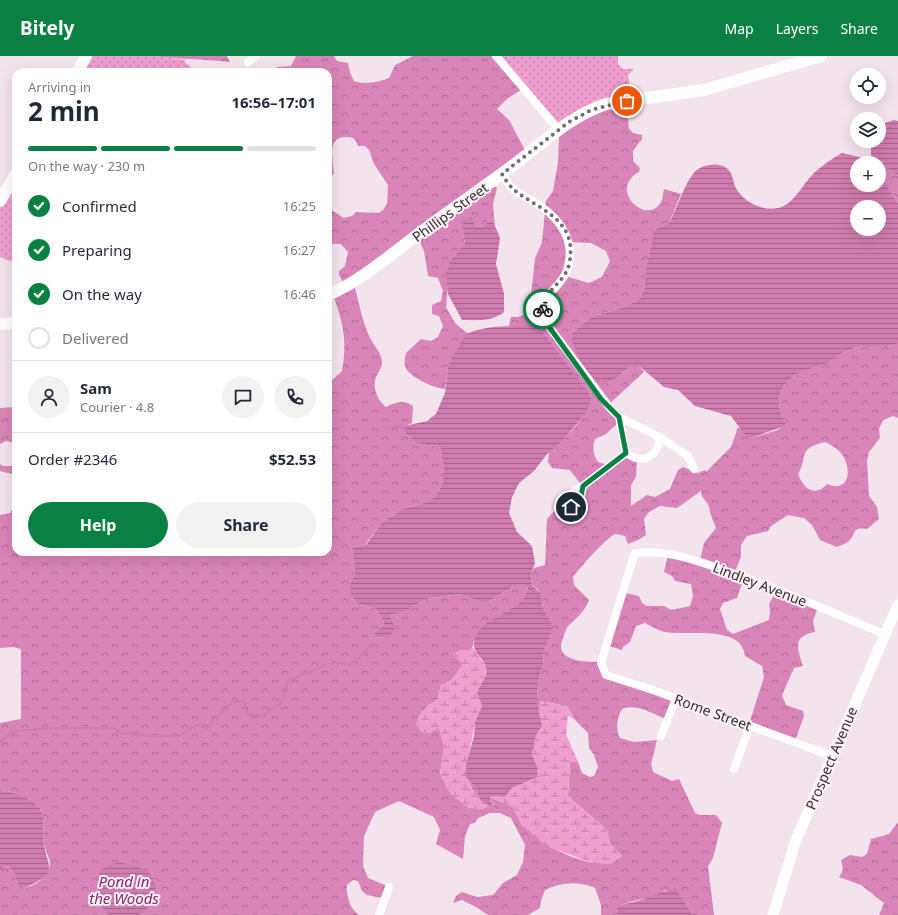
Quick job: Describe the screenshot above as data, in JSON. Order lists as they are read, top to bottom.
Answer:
{
  "streets": {
    "main road": ["Phillips Street"],
    "street": ["Lindley Avenue", "Rome Street", "Prospect Avenue"]
  },
  "crossings": [
    ["Lindley Avenue", "Rome Street"],
    ["Lindley Avenue", "Prospect Avenue"],
    ["Rome Street", "Prospect Avenue"]
  ],
  "water": ["Pond in the Woods"],
  "page": {
    "header": "Bitely",
    "nav": ["Map", "Layers", "Share"],
    "map_buttons": ["+", "−"],
    "heading": ["2 min", "Arriving in", "16:56–17:01"],
    "panel": [
      "Sam",
      "Courier · 4.8",
      "Order #2346",
      "$52.53"
    ],
    "bar": "On the way · 230 m",
    "list": [
      ["Confirmed", "16:25"],
      ["Preparing", "16:27"],
      ["On the way", "16:46"],
      "Delivered"
    ],
    "buttons": ["Help", "Share"]
  }
}
